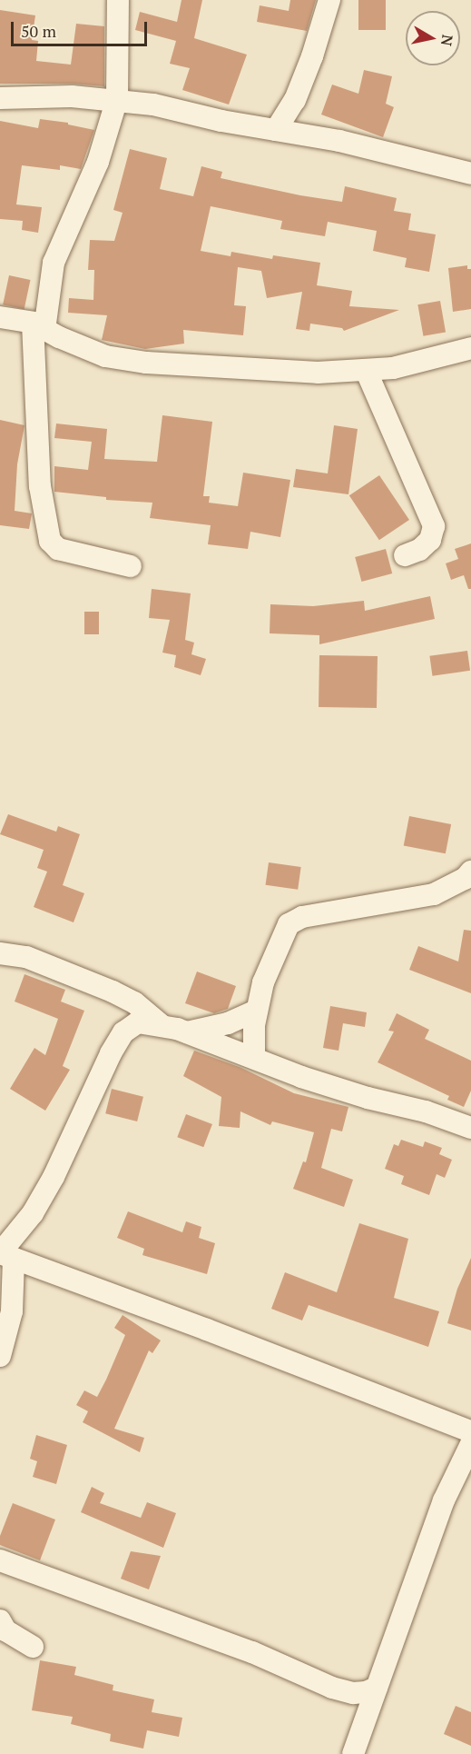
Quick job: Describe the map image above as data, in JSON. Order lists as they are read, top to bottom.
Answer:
{
  "scale_bar": "50 m",
  "north": "right"
}
